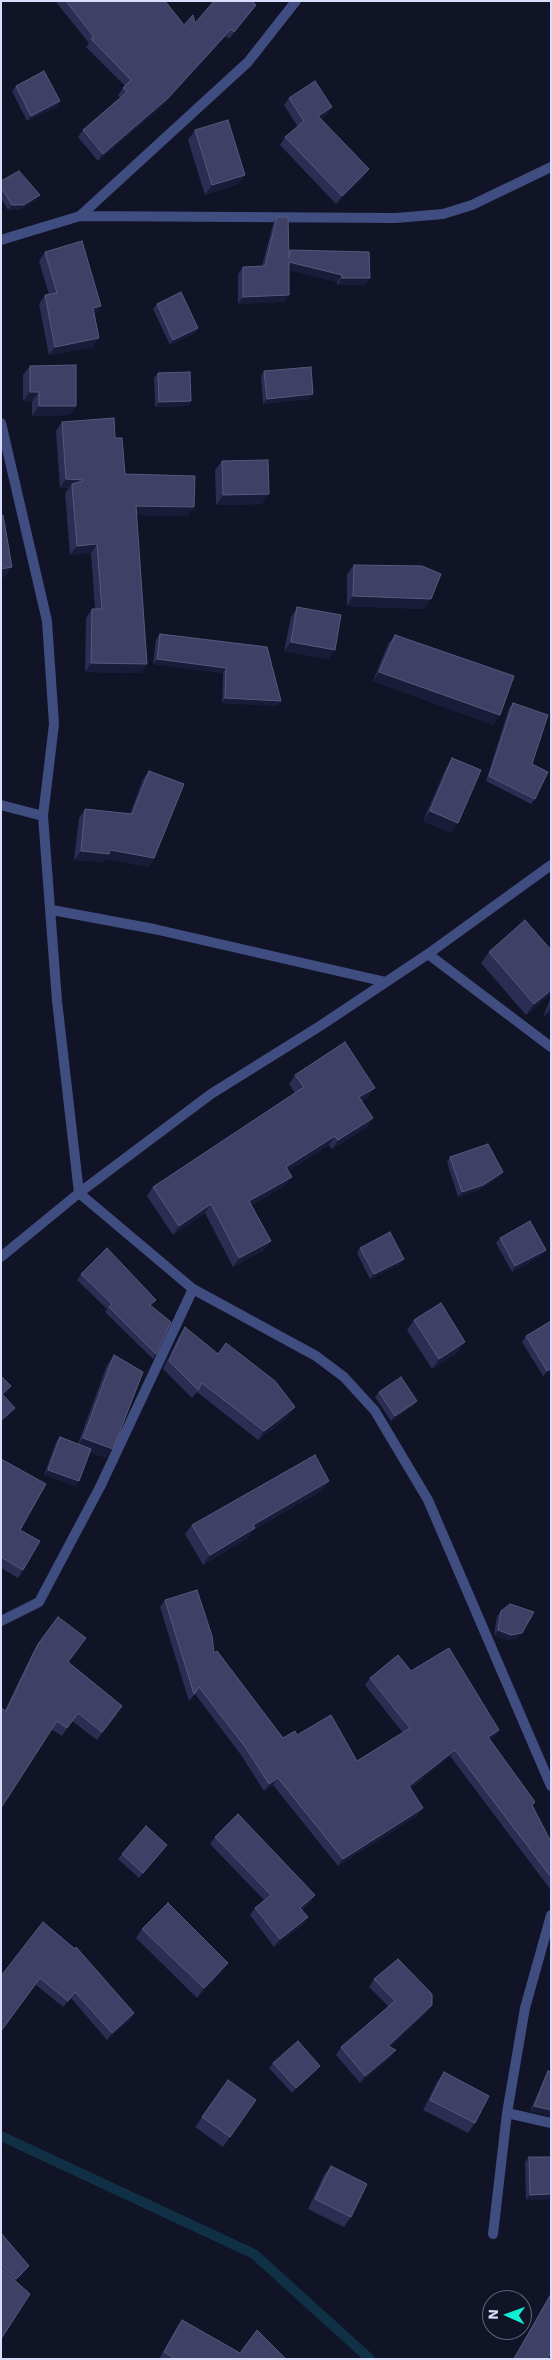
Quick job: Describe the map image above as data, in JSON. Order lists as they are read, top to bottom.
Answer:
{
  "north": "left"
}
